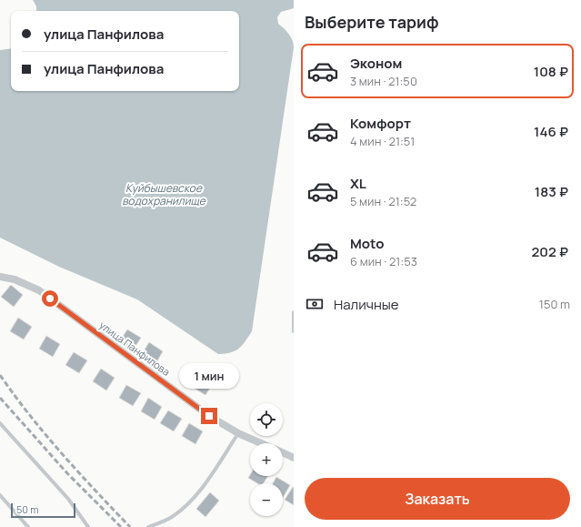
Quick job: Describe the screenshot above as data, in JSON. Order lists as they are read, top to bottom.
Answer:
{
  "streets": {
    "street": ["улица Панфилова"]
  },
  "water": ["Куйбышевское водохранилище"],
  "scale_bar": "50 m",
  "page": {
    "heading": "Выберите тариф",
    "banner": ["улица Панфилова", "улица Панфилова"],
    "list": [
      {
        "name": "Эконом",
        "note": "3 мин · 21:50",
        "value": "108 ₽"
      },
      {
        "name": "Комфорт",
        "note": "4 мин · 21:51",
        "value": "146 ₽"
      },
      {
        "name": "XL",
        "note": "5 мин · 21:52",
        "value": "183 ₽"
      },
      {
        "name": "Moto",
        "note": "6 мин · 21:53",
        "value": "202 ₽"
      }
    ],
    "pay": ["Наличные", "150 m"],
    "bubble": "1 мин",
    "map_buttons": ["+", "−"],
    "buttons": "Заказать",
    "scale": "50 m"
  }
}
